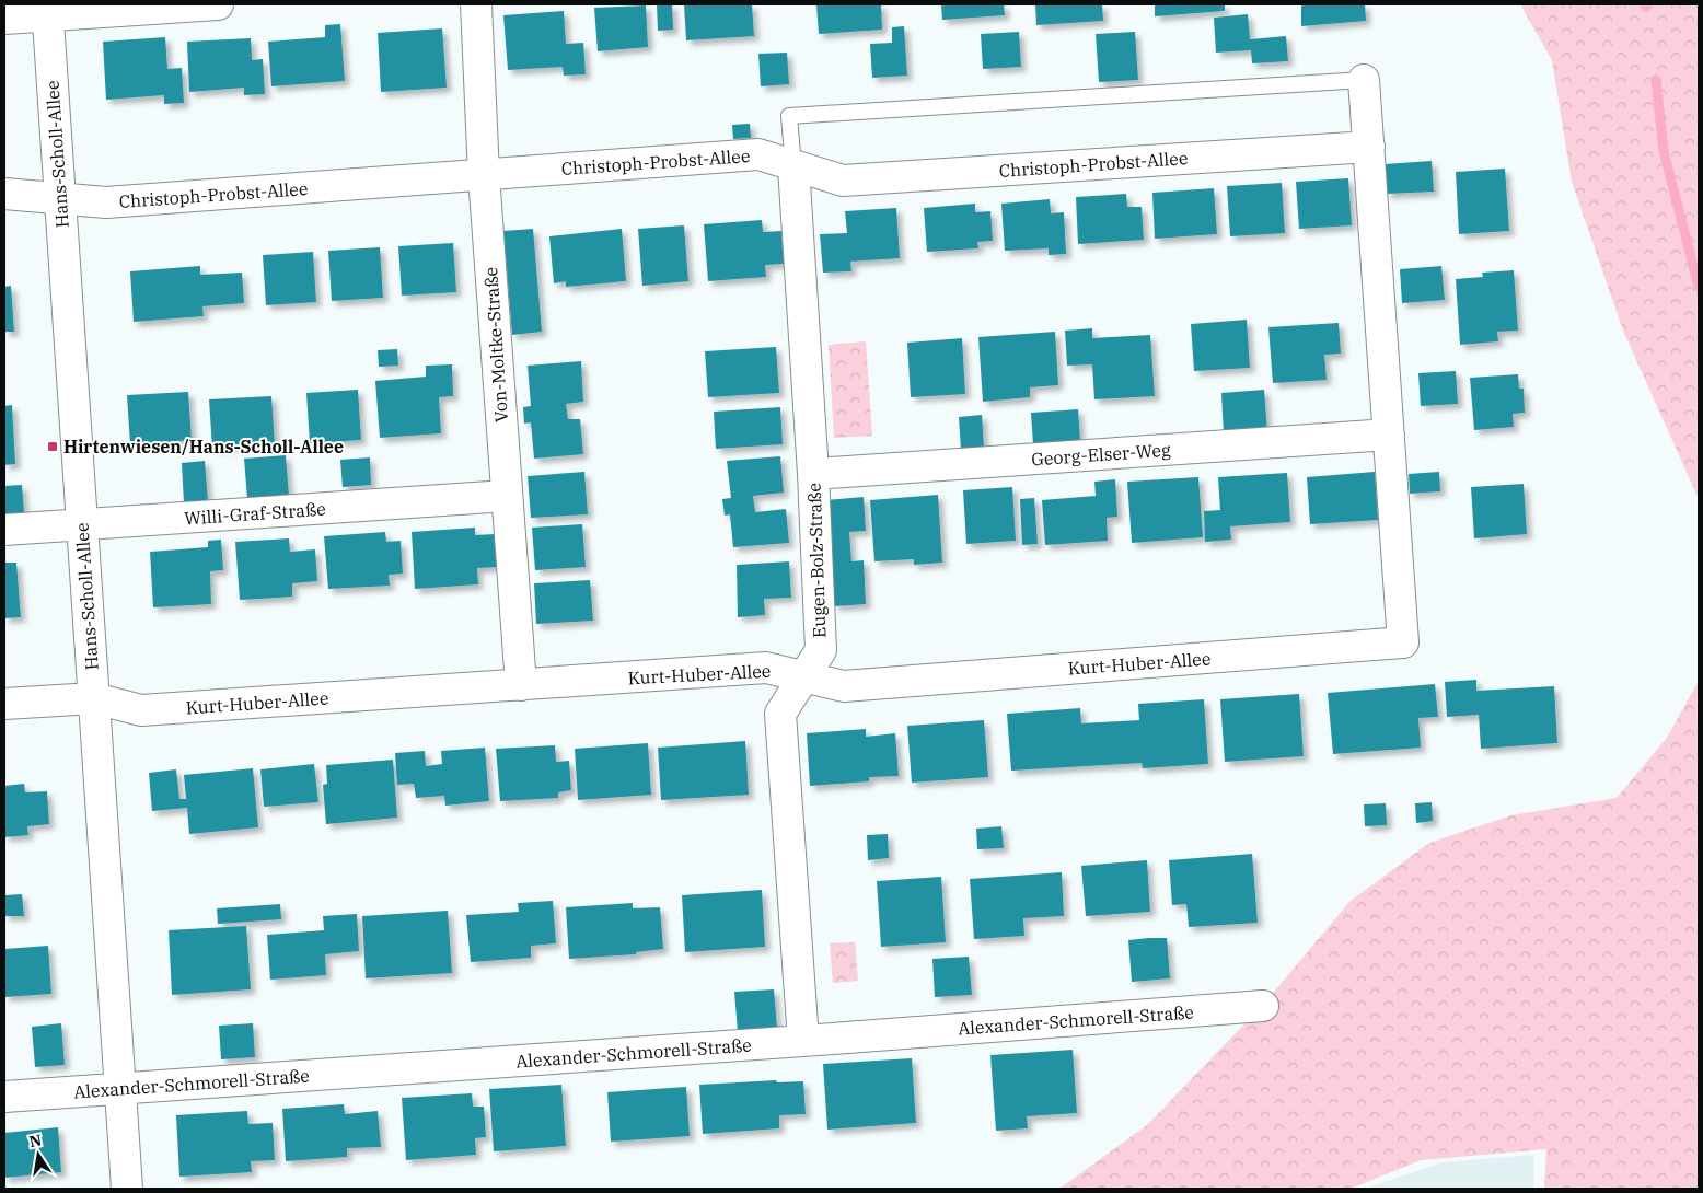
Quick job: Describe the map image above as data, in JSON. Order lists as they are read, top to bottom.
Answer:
{
  "streets": {
    "street": [
      "Hans-Scholl-Allee",
      "Christoph-Probst-Allee",
      "Von-Moltke-Straße",
      "Georg-Elser-Weg",
      "Willi-Graf-Straße",
      "Eugen-Bolz-Straße",
      "Kurt-Huber-Allee",
      "Alexander-Schmorell-Straße"
    ]
  },
  "crossings": [
    ["Hans-Scholl-Allee", "Christoph-Probst-Allee"],
    ["Hans-Scholl-Allee", "Willi-Graf-Straße"],
    ["Hans-Scholl-Allee", "Kurt-Huber-Allee"],
    ["Hans-Scholl-Allee", "Alexander-Schmorell-Straße"],
    ["Christoph-Probst-Allee", "Von-Moltke-Straße"],
    ["Christoph-Probst-Allee", "Eugen-Bolz-Straße"],
    ["Von-Moltke-Straße", "Willi-Graf-Straße"],
    ["Von-Moltke-Straße", "Kurt-Huber-Allee"],
    ["Georg-Elser-Weg", "Eugen-Bolz-Straße"],
    ["Georg-Elser-Weg", "Kurt-Huber-Allee"],
    ["Eugen-Bolz-Straße", "Kurt-Huber-Allee"],
    ["Eugen-Bolz-Straße", "Alexander-Schmorell-Straße"]
  ],
  "places": {
    "transit": ["Hirtenwiesen/Hans-Scholl-Allee"]
  },
  "north": "top"
}
